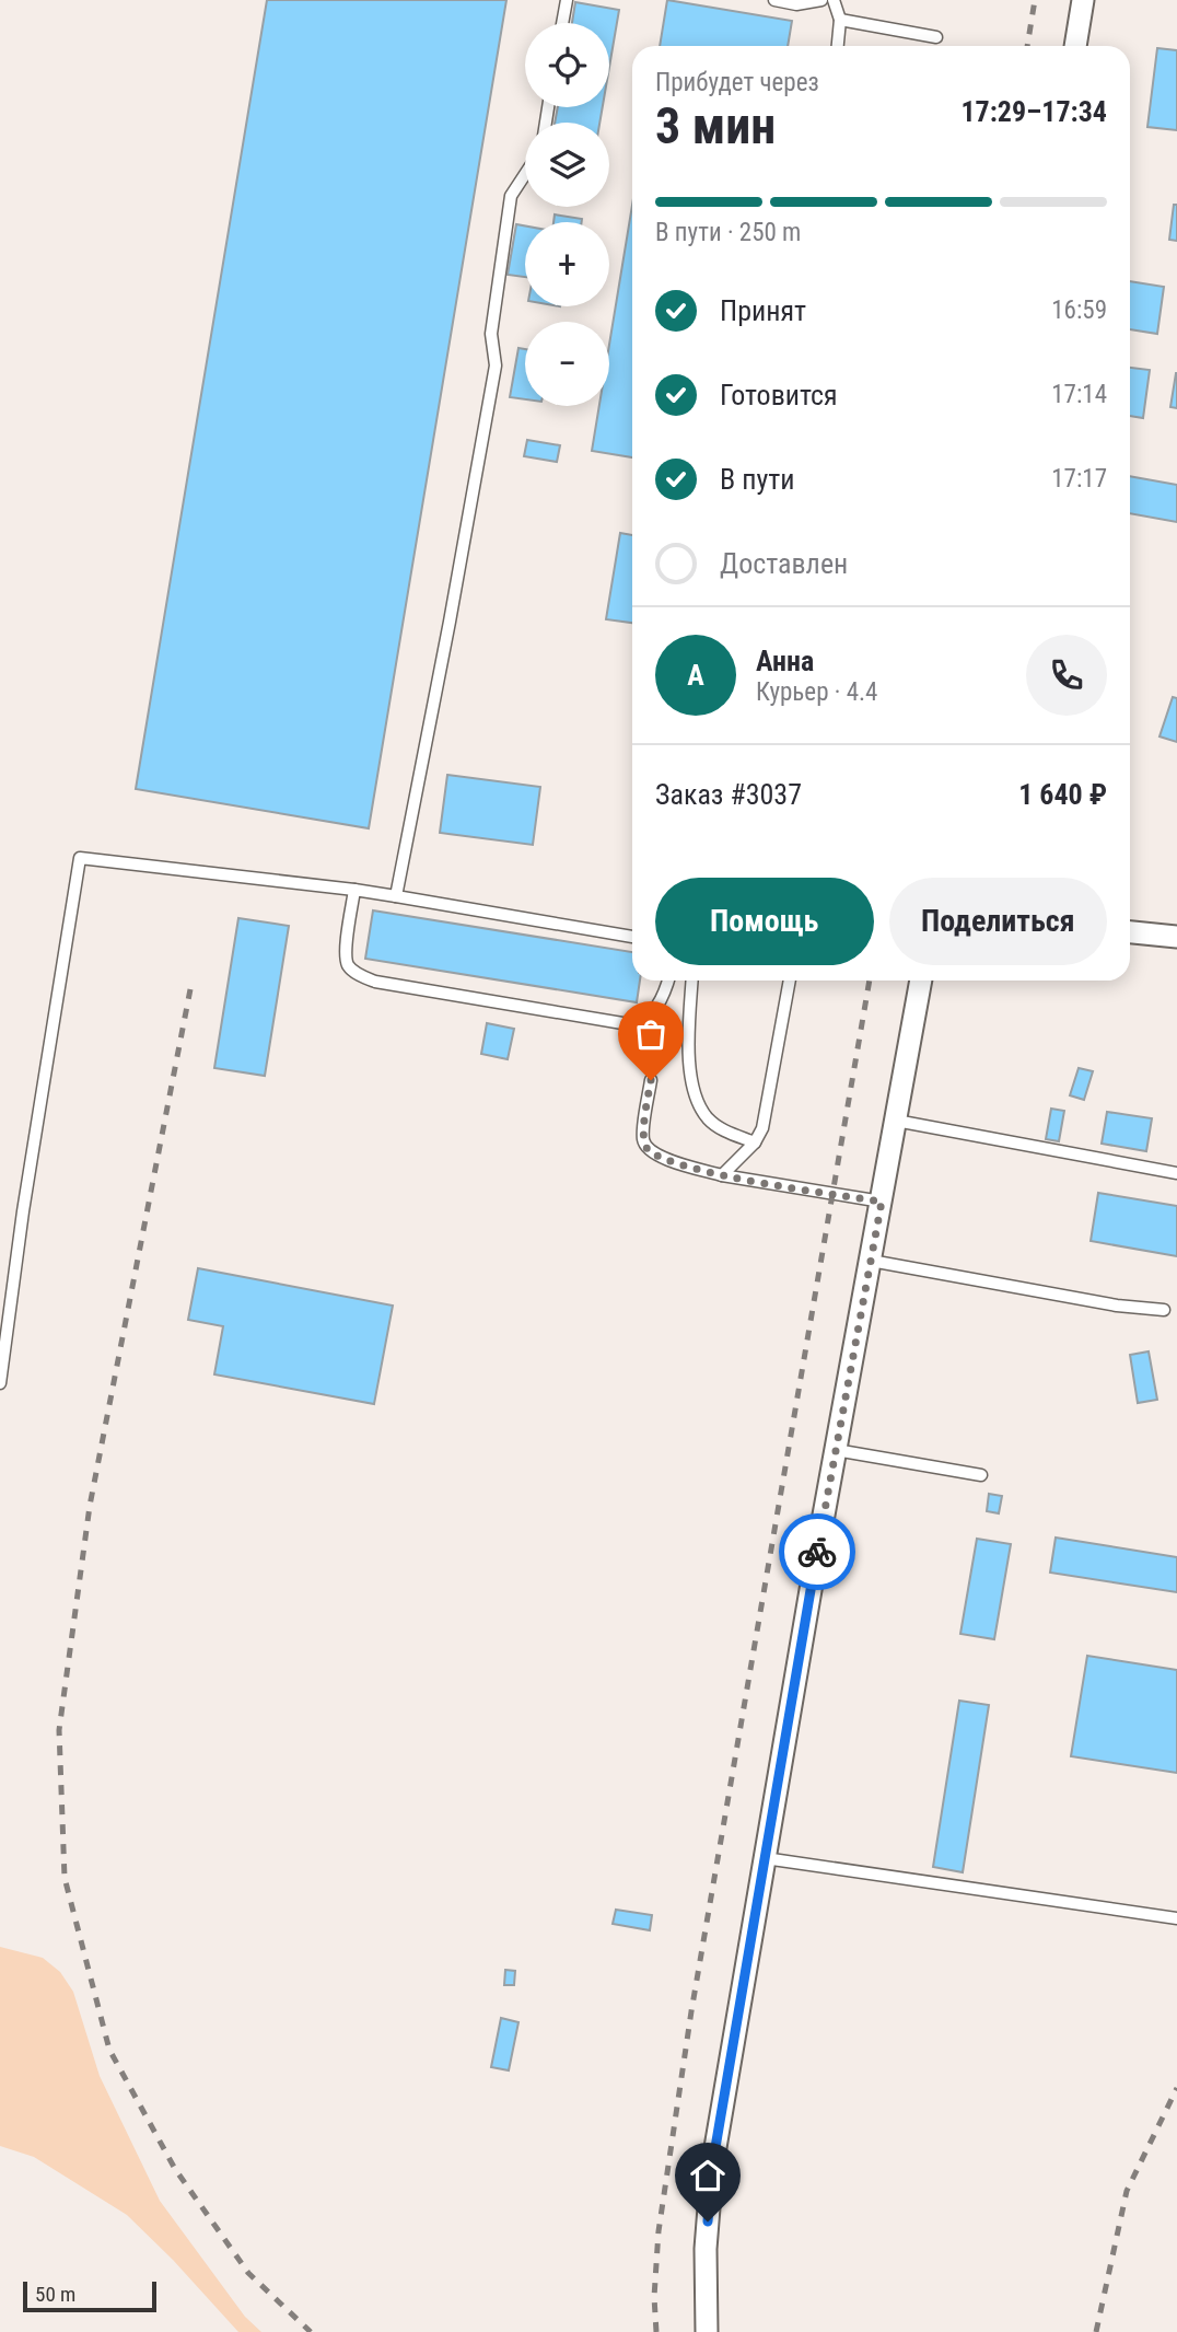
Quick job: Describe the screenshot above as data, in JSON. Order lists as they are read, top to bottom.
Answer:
{
  "scale_bar": "50 m",
  "page": {
    "map_buttons": ["+", "−"],
    "heading": ["3 мин", "Прибудет через", "17:29–17:34"],
    "panel": [
      "Анна",
      "Курьер · 4.4",
      "Заказ #3037",
      "1 640 ₽"
    ],
    "bar": "В пути · 250 m",
    "list": [
      ["Принят", "16:59"],
      ["Готовится", "17:14"],
      ["В пути", "17:17"],
      "Доставлен"
    ],
    "round": "А",
    "buttons": ["Помощь", "Поделиться"],
    "scale": "50 m"
  }
}
